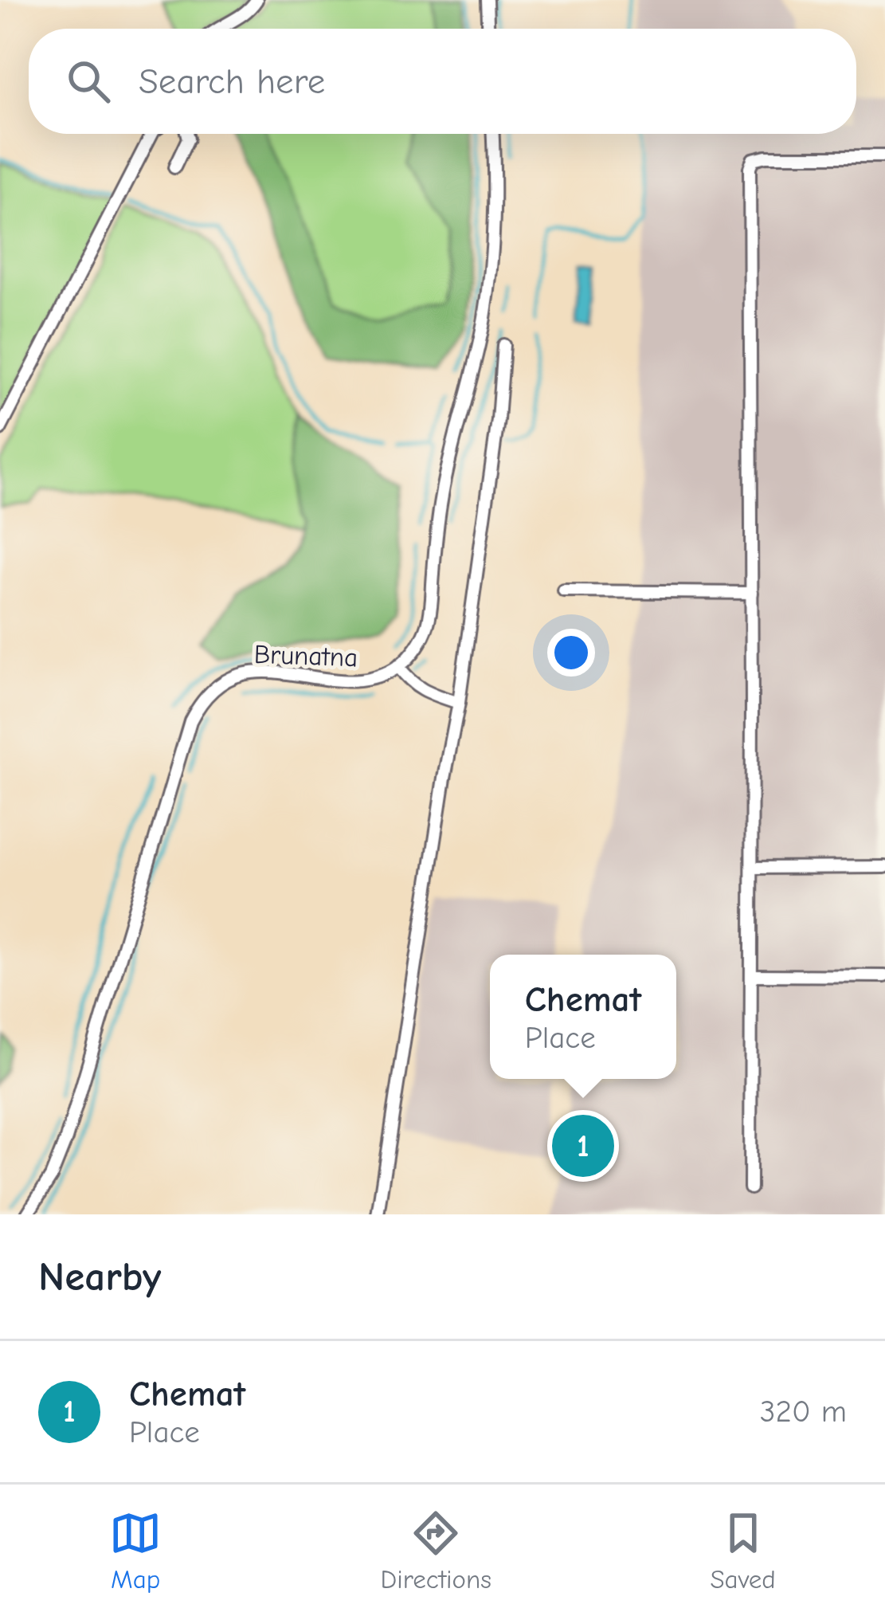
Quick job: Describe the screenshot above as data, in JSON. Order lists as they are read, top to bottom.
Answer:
{
  "streets": {
    "street": ["Brunatna"]
  },
  "page": {
    "search": "Search here",
    "popup": ["Chemat", "Place"],
    "pins": "1",
    "heading": "Nearby",
    "list": [
      {
        "mark": "1",
        "name": "Chemat",
        "note": "Place",
        "value": "320 m"
      }
    ],
    "nav": ["Map", "Directions", "Saved"]
  }
}
